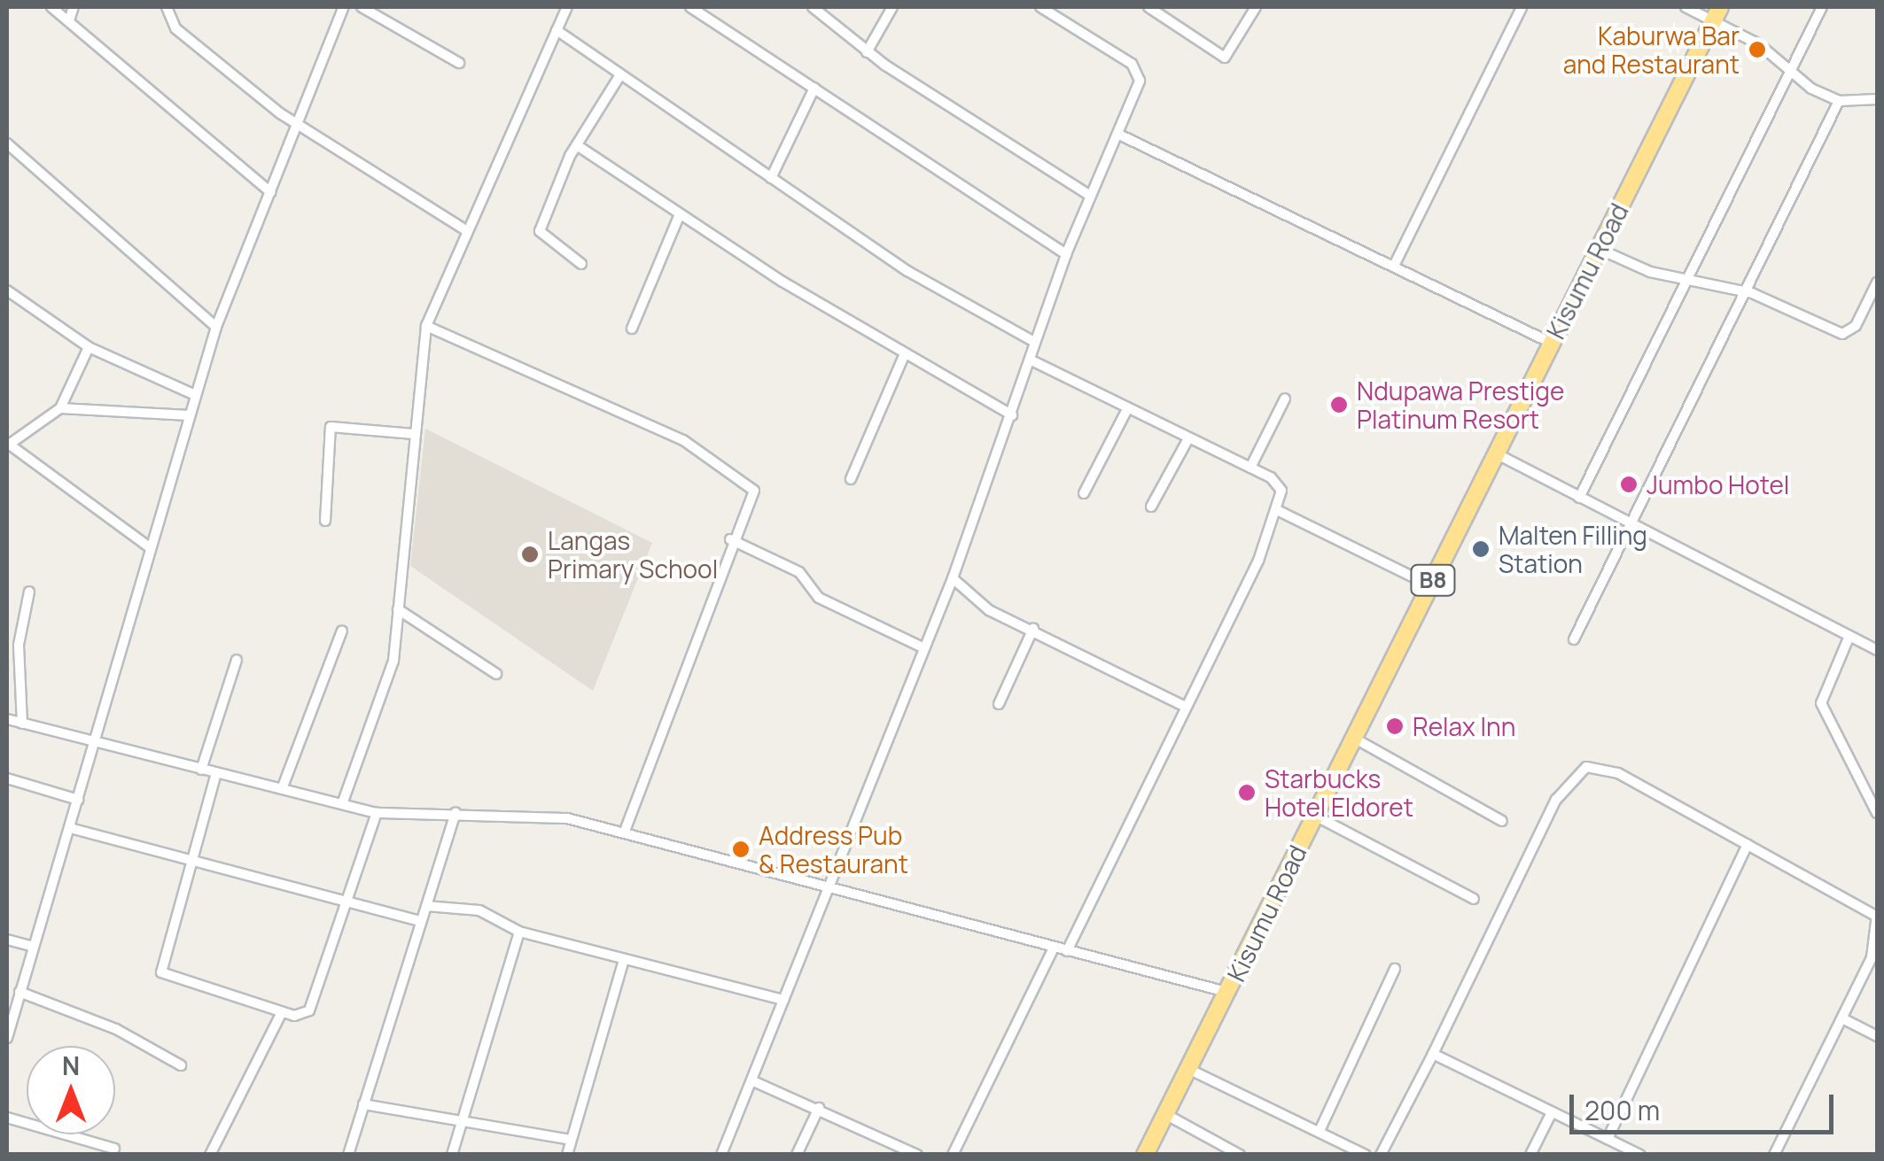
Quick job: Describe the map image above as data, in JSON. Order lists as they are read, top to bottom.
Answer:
{
  "streets": {
    "highway": ["Kisumu Road", "B8"]
  },
  "places": [
    "Kaburwa Bar and Restaurant",
    "Ndupawa Prestige Platinum Resort",
    "Jumbo Hotel",
    "Malten Filling Station",
    "Langas Primary School",
    "Relax Inn",
    "Starbucks Hotel Eldoret",
    "Address Pub & Restaurant"
  ],
  "scale_bar": "200 m",
  "north": "top"
}
